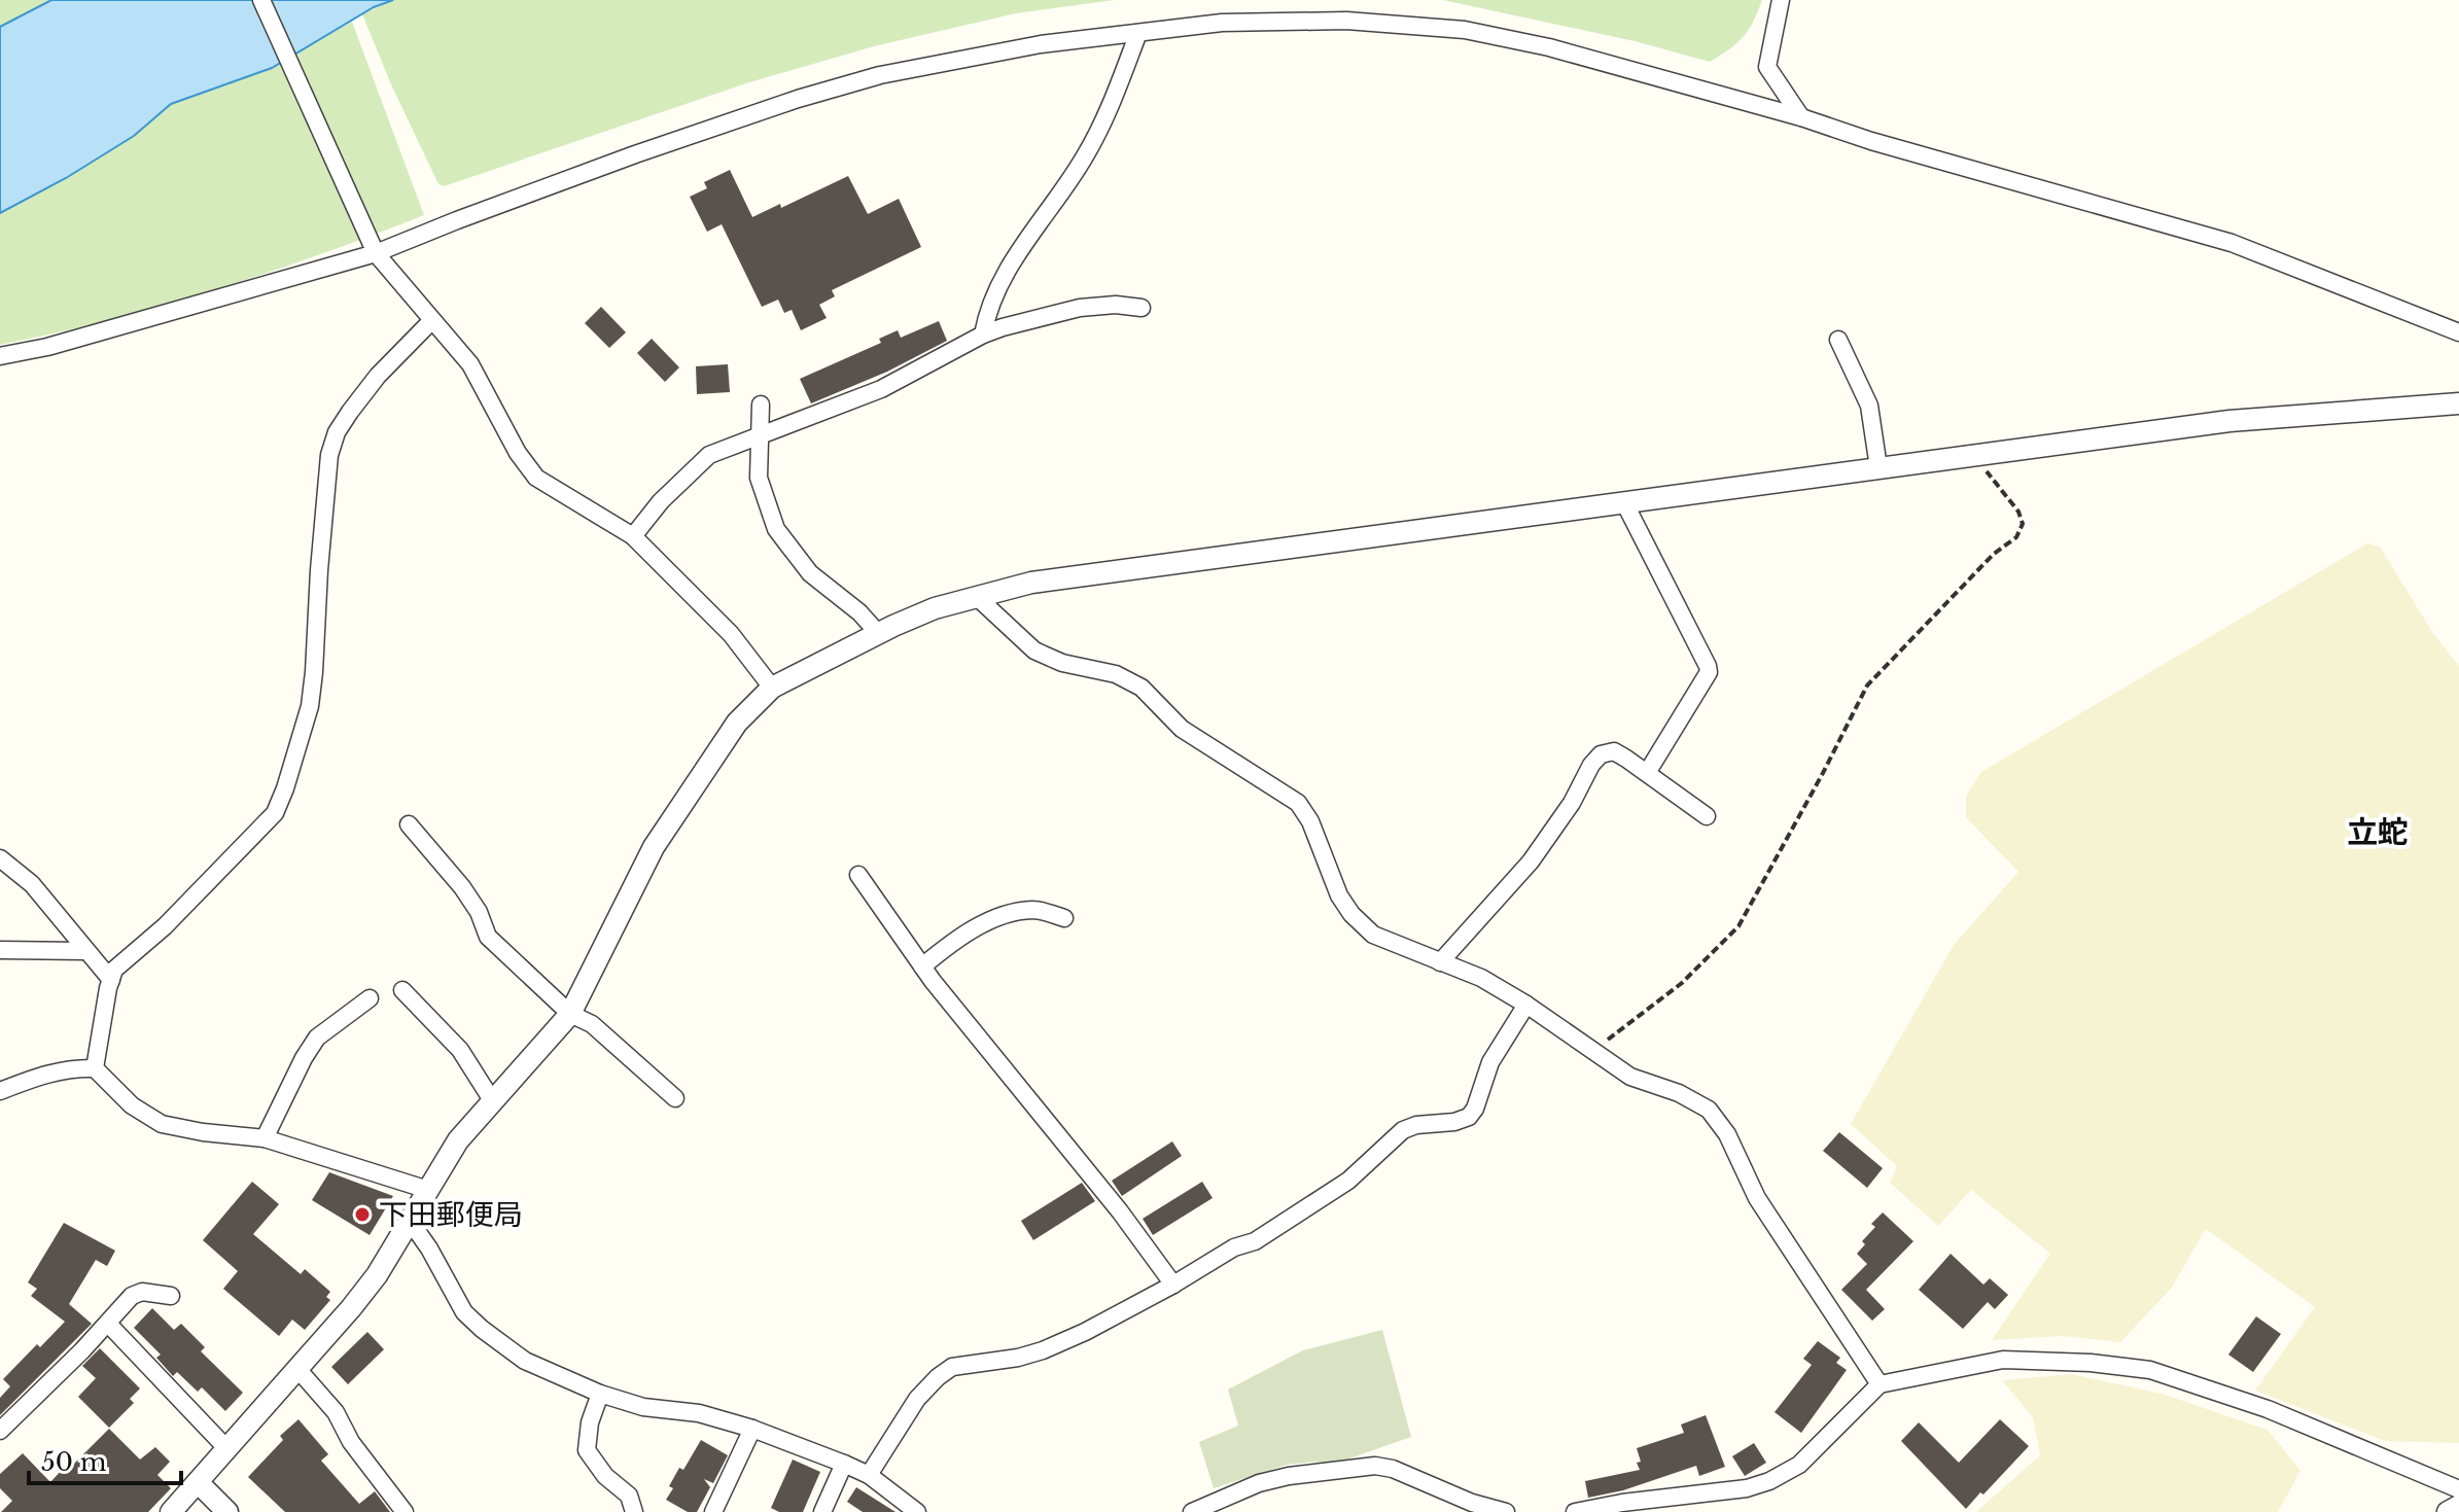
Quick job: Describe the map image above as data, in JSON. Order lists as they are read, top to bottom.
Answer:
{
  "districts": ["立蛇"],
  "places": ["下田郵便局"],
  "scale_bar": "50 m"
}
